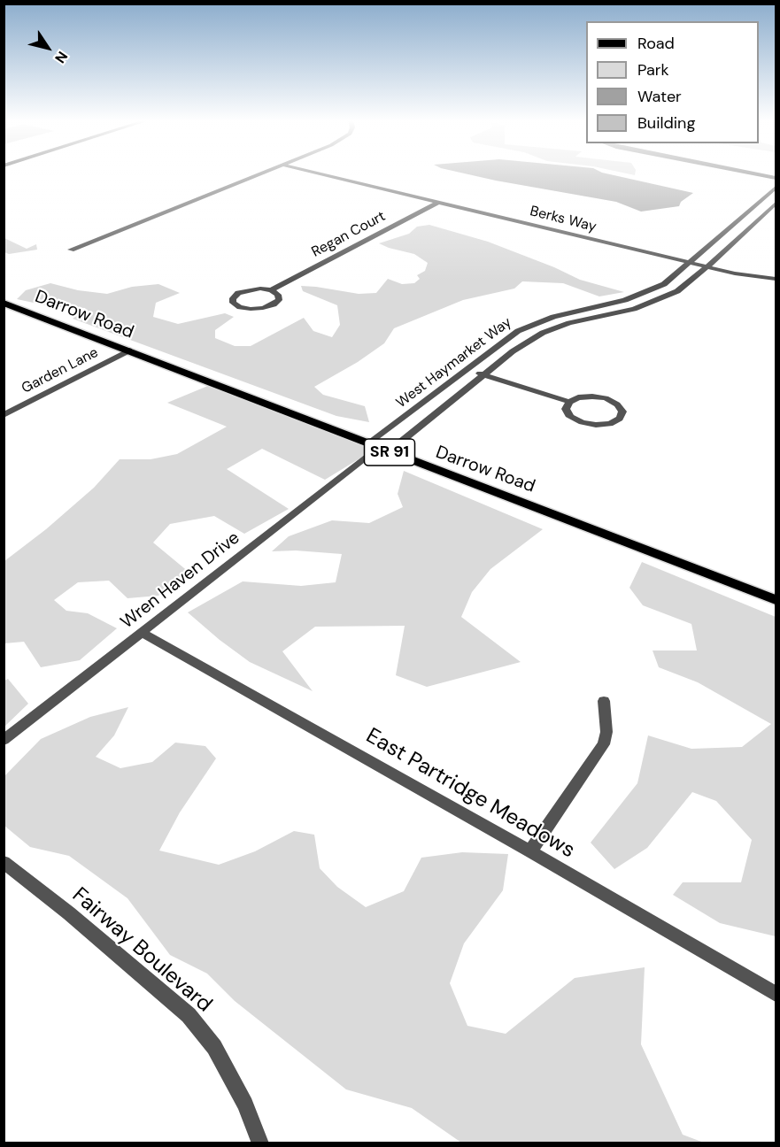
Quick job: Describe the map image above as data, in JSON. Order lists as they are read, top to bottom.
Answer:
{
  "streets": {
    "main road": ["Darrow Road", "SR 91"],
    "street": [
      "Berks Way",
      "Regan Court",
      "West Haymarket Way",
      "Garden Lane",
      "Wren Haven Drive",
      "East Partridge Meadows",
      "Fairway Boulevard"
    ]
  },
  "crossings": [
    ["Berks Way", "Regan Court"],
    ["Berks Way", "West Haymarket Way"],
    ["Darrow Road", "West Haymarket Way"],
    ["Darrow Road", "Garden Lane"],
    ["Darrow Road", "Wren Haven Drive"],
    ["West Haymarket Way", "Wren Haven Drive"],
    ["Wren Haven Drive", "East Partridge Meadows"]
  ],
  "legend": [
    "Road",
    "Park",
    "Water",
    "Building"
  ],
  "north": "bottom right"
}
